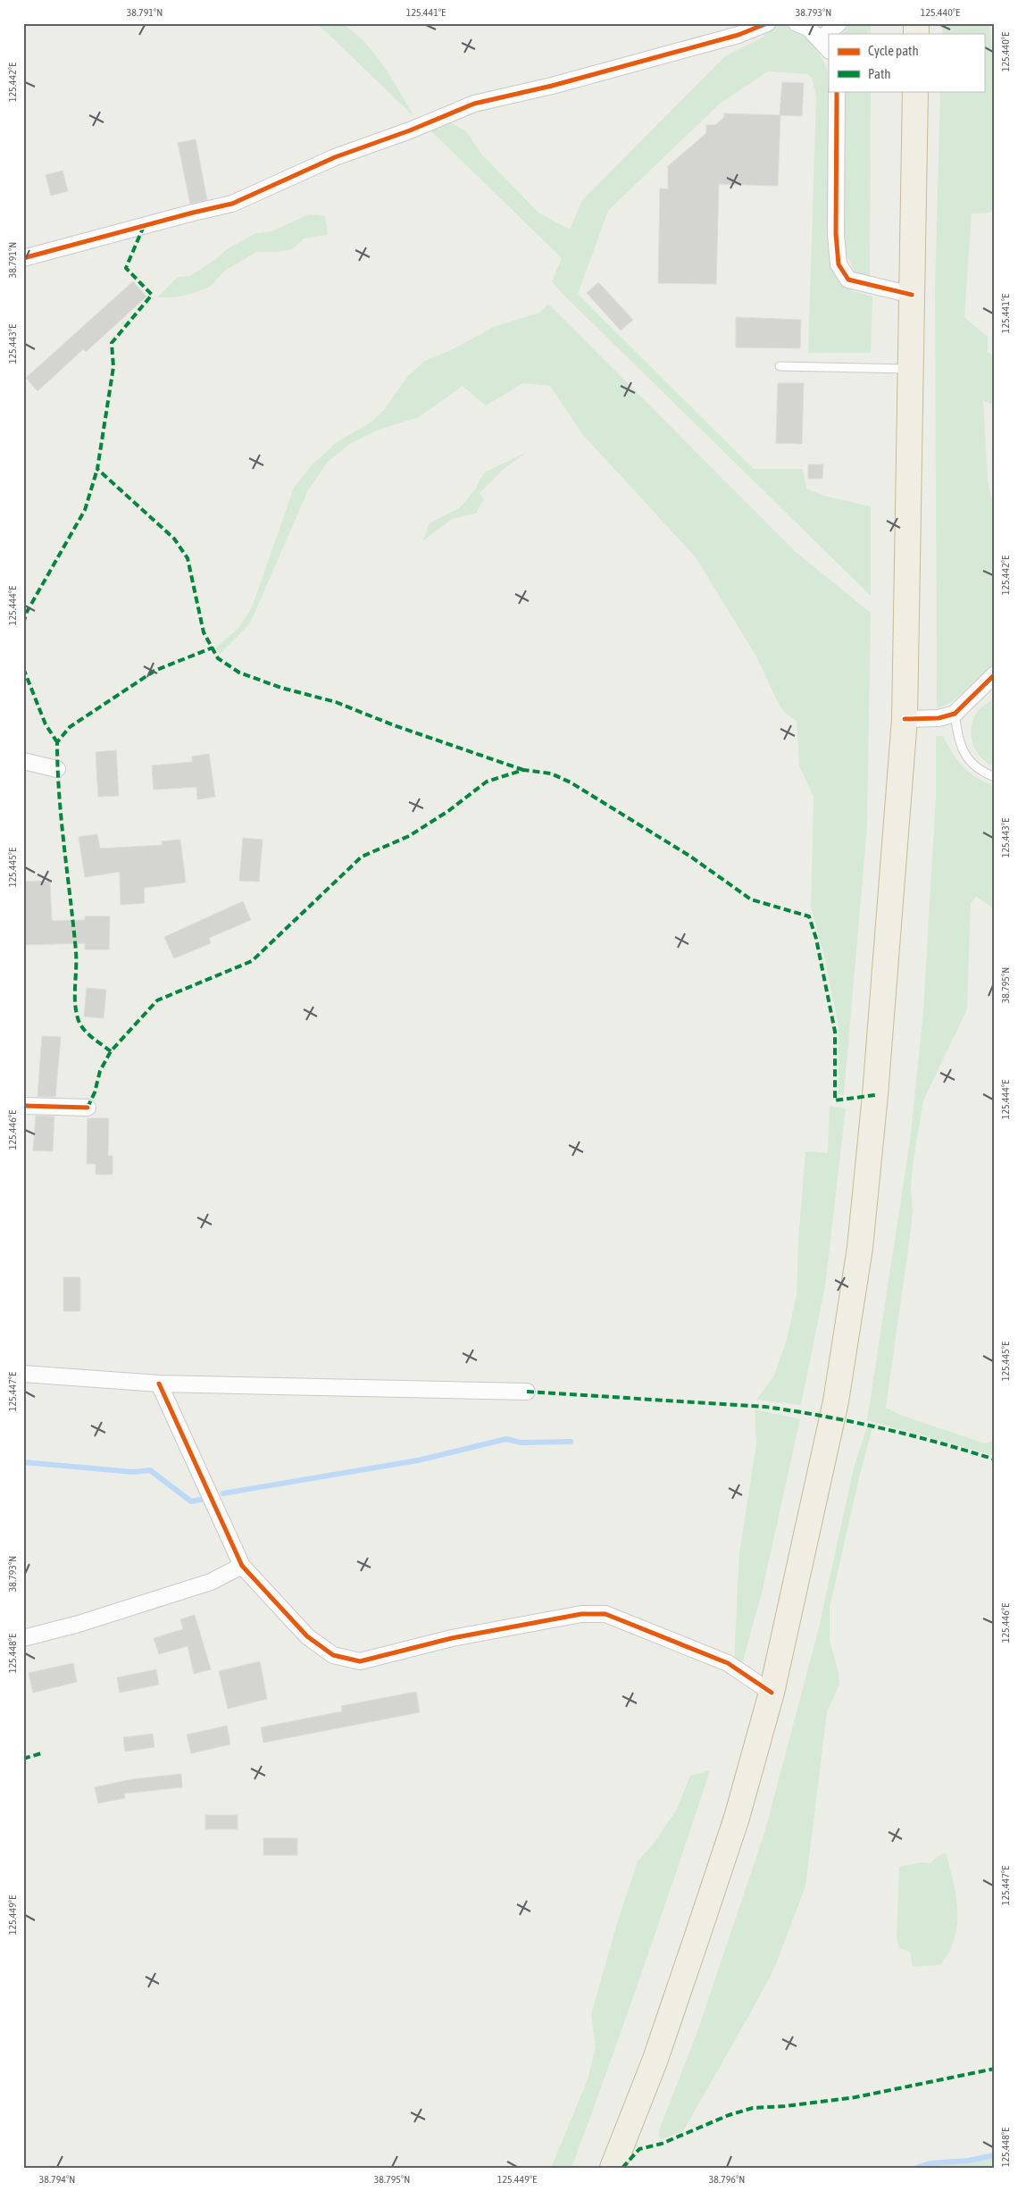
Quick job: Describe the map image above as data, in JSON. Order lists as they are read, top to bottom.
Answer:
{
  "legend": ["Cycle path", "Path"],
  "coordinates": [
    "38.791°N",
    "125.441°E",
    "38.793°N",
    "125.440°E",
    "125.442°E",
    "125.443°E",
    "125.444°E",
    "125.445°E",
    "38.795°N",
    "125.446°E",
    "125.447°E",
    "125.448°E",
    "125.449°E",
    "38.794°N",
    "38.796°N"
  ]
}
